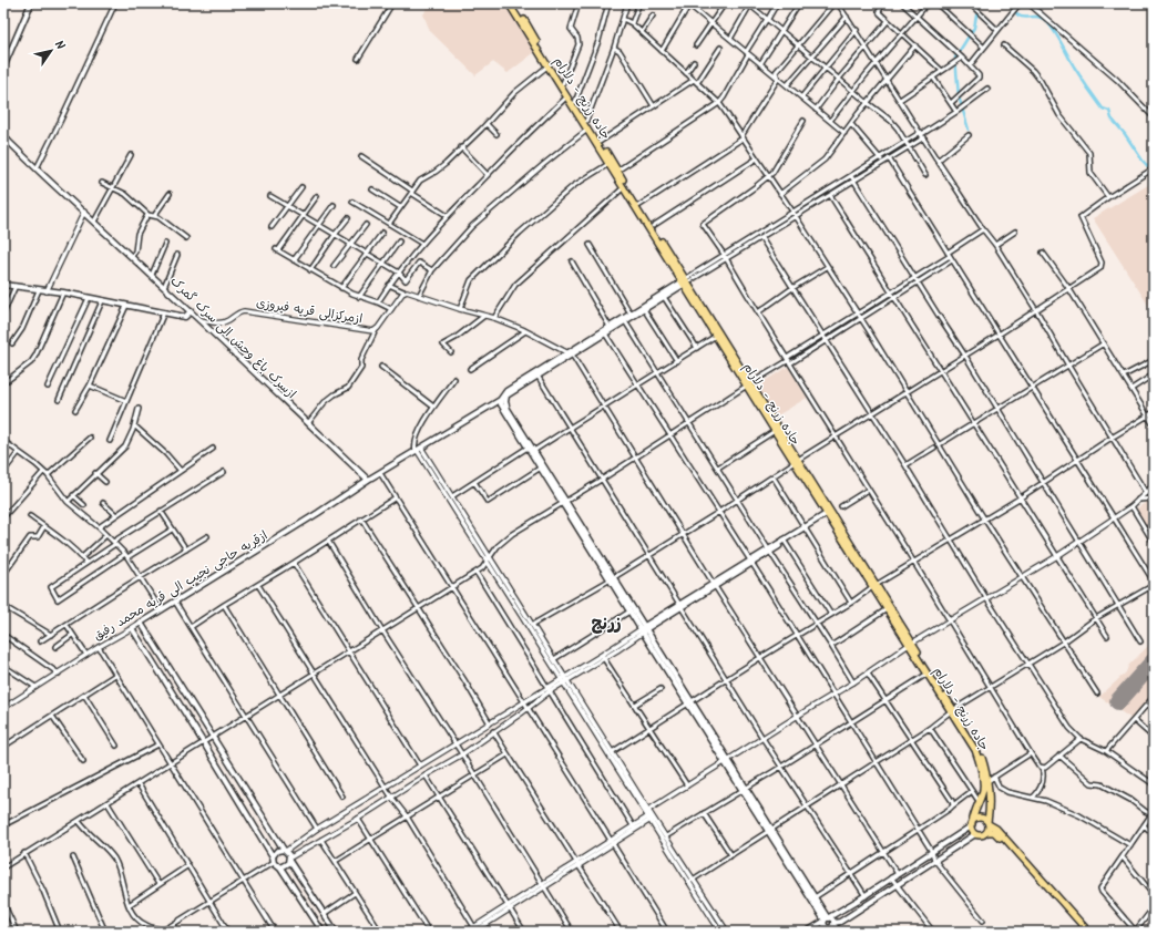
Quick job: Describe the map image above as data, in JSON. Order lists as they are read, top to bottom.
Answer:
{
  "streets": {
    "highway": ["جاده زرنج - دلارام"],
    "main road": ["ازسرک باغ وحش الی سرک گمرک", "ازقریه حاجی نجیب الی قریه محمد رفیق"],
    "street": ["ازمرکزالی قریه فیروزی"]
  },
  "crossings": [
    ["ازمرکزالی قریه فیروزی", "ازسرک باغ وحش الی سرک گمرک"],
    ["ازسرک باغ وحش الی سرک گمرک", "ازقریه حاجی نجیب الی قریه محمد رفیق"]
  ],
  "districts": ["زرنج"],
  "north": "top right"
}
